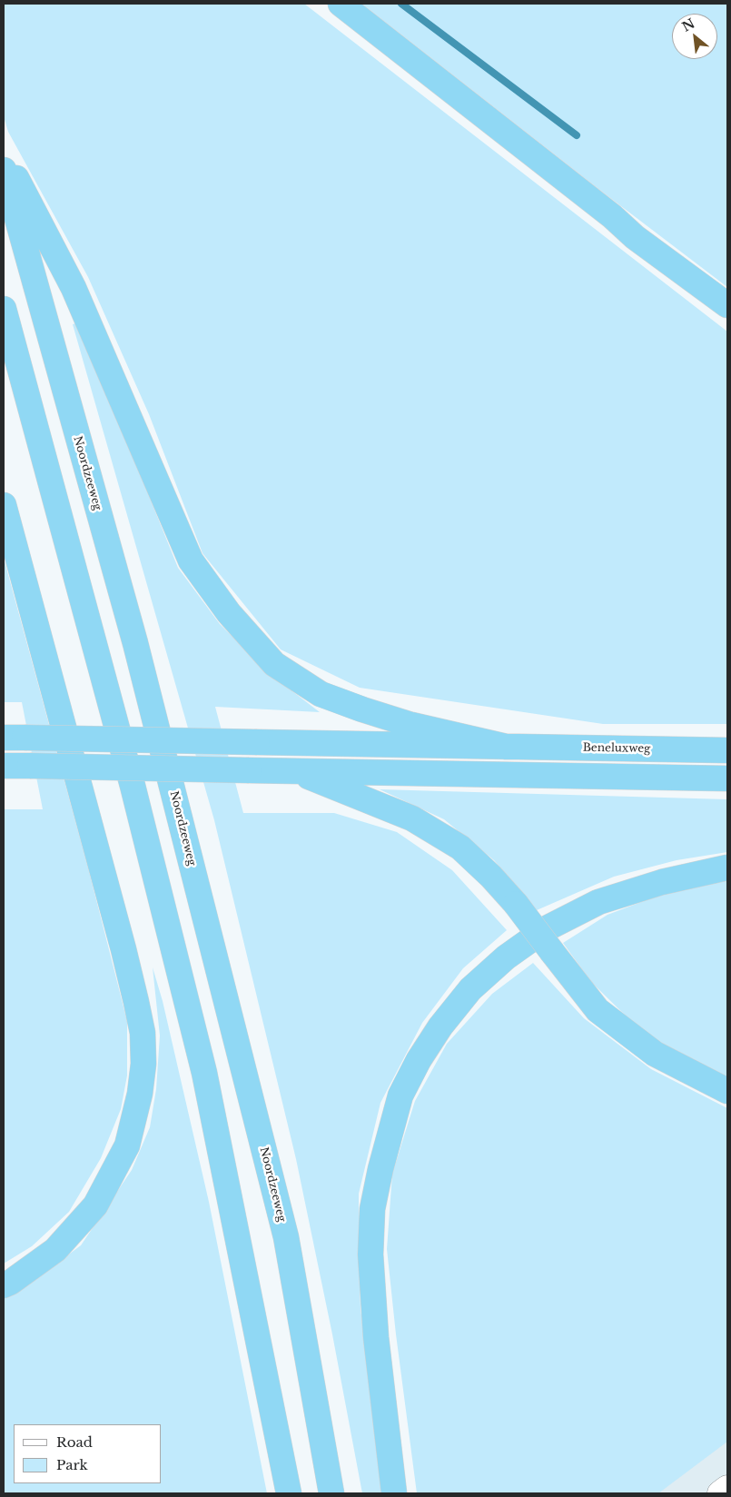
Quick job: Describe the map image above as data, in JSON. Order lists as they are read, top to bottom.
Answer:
{
  "streets": {
    "highway": ["Noordzeeweg", "Beneluxweg"]
  },
  "legend": ["Road", "Park"],
  "north": "top left"
}
